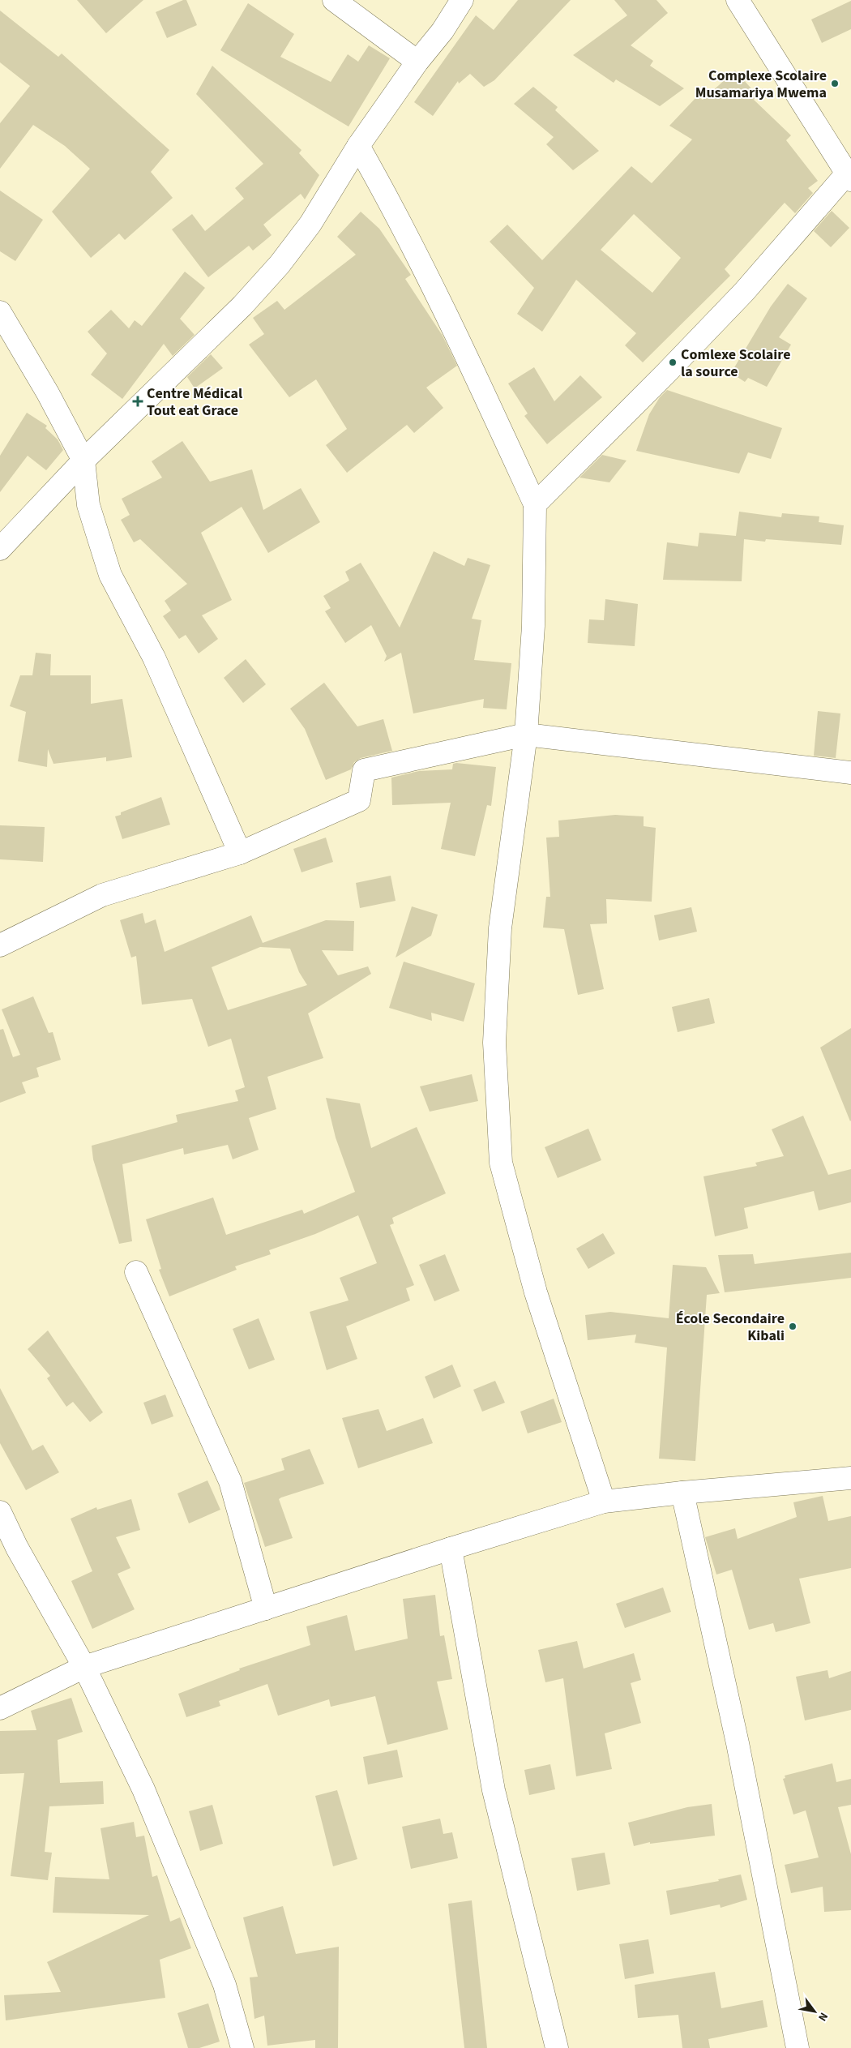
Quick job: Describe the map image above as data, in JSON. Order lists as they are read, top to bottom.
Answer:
{
  "places": {
    "other": ["Complexe Scolaire Musamariya Mwema", "Comlexe Scolaire la source", "École Secondaire Kibali"],
    "health": ["Centre Médical Tout eat Grace"]
  },
  "north": "bottom right"
}
